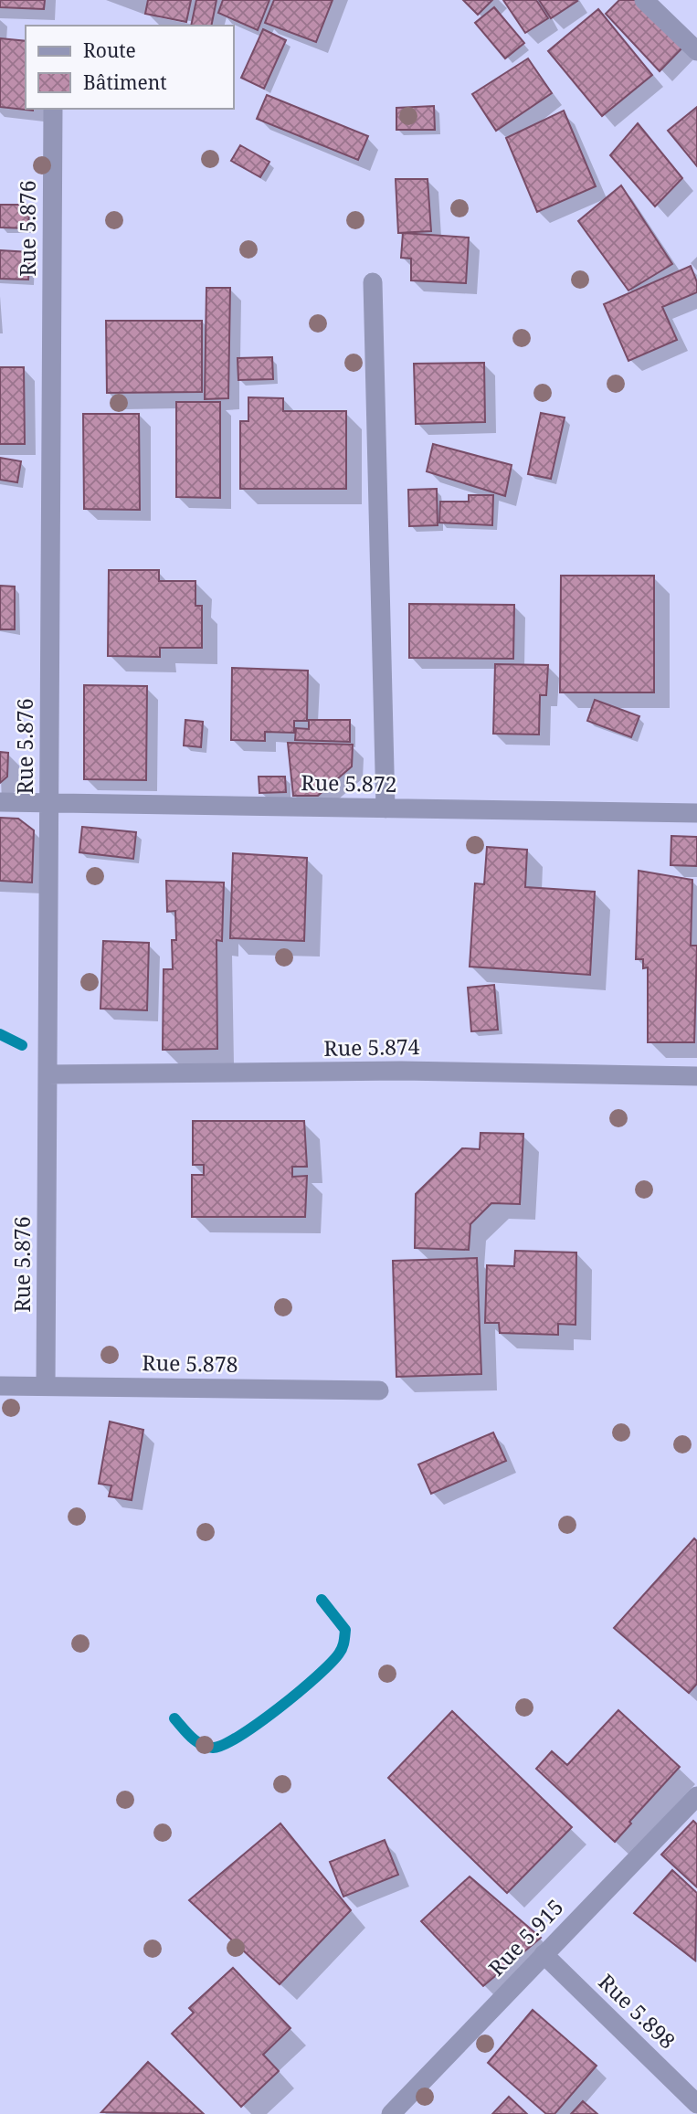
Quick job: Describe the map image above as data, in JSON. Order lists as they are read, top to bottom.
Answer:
{
  "streets": {
    "street": [
      "Rue 5.876",
      "Rue 5.872",
      "Rue 5.874",
      "Rue 5.878",
      "Rue 5.915",
      "Rue 5.898"
    ]
  },
  "crossings": [
    ["Rue 5.876", "Rue 5.872"],
    ["Rue 5.876", "Rue 5.874"],
    ["Rue 5.876", "Rue 5.878"],
    ["Rue 5.915", "Rue 5.898"]
  ],
  "legend": ["Route", "Bâtiment"]
}
